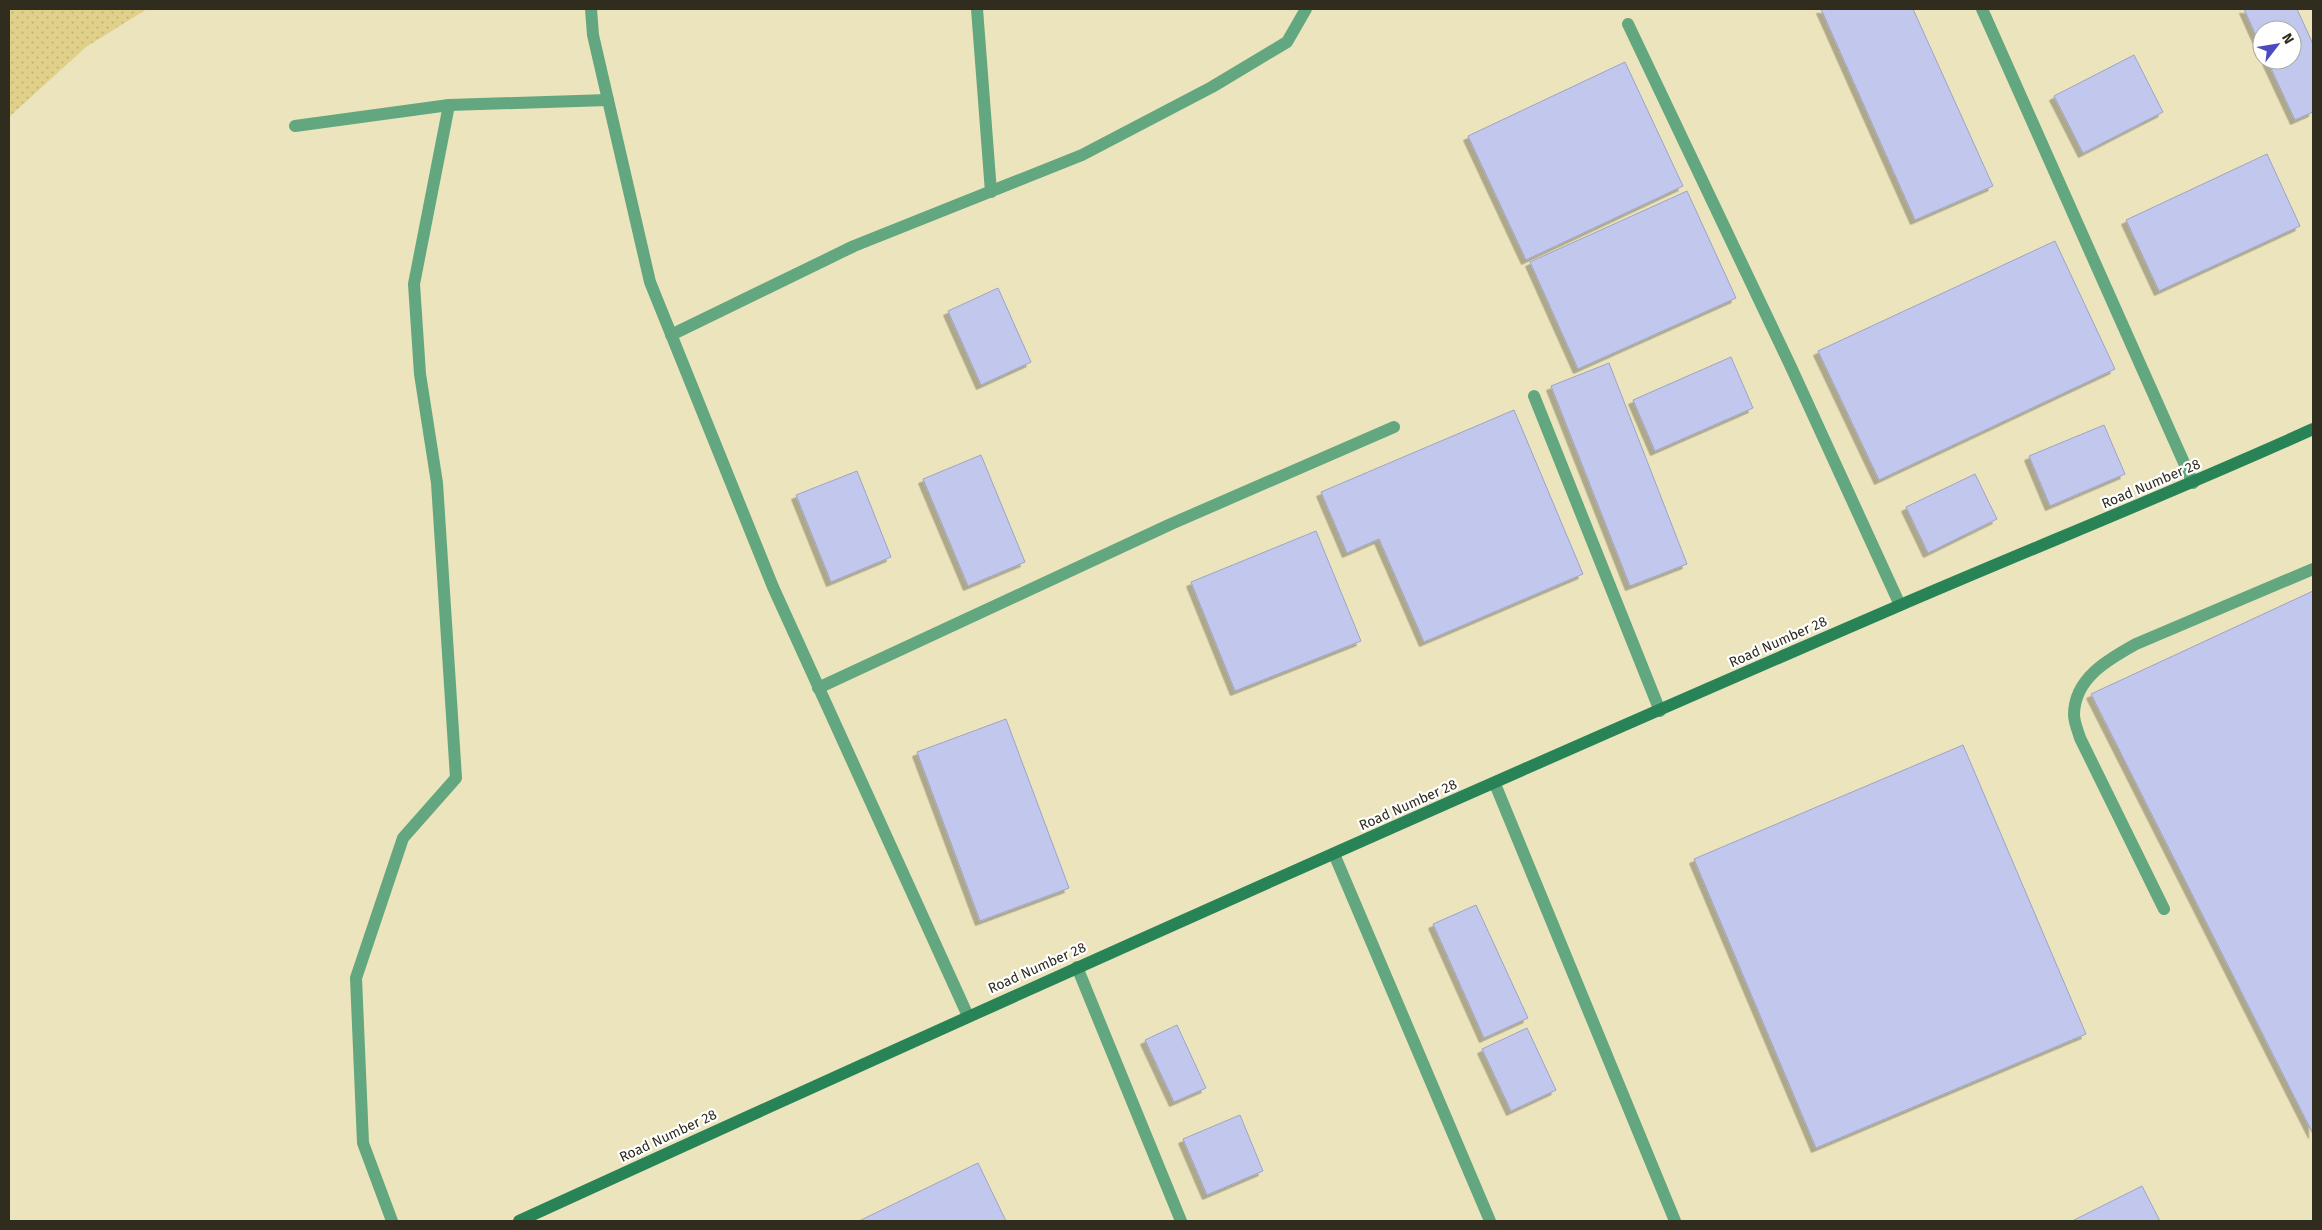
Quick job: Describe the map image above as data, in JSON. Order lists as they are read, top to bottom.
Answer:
{
  "streets": {
    "street": ["Road Number 28"]
  },
  "north": "top right"
}
